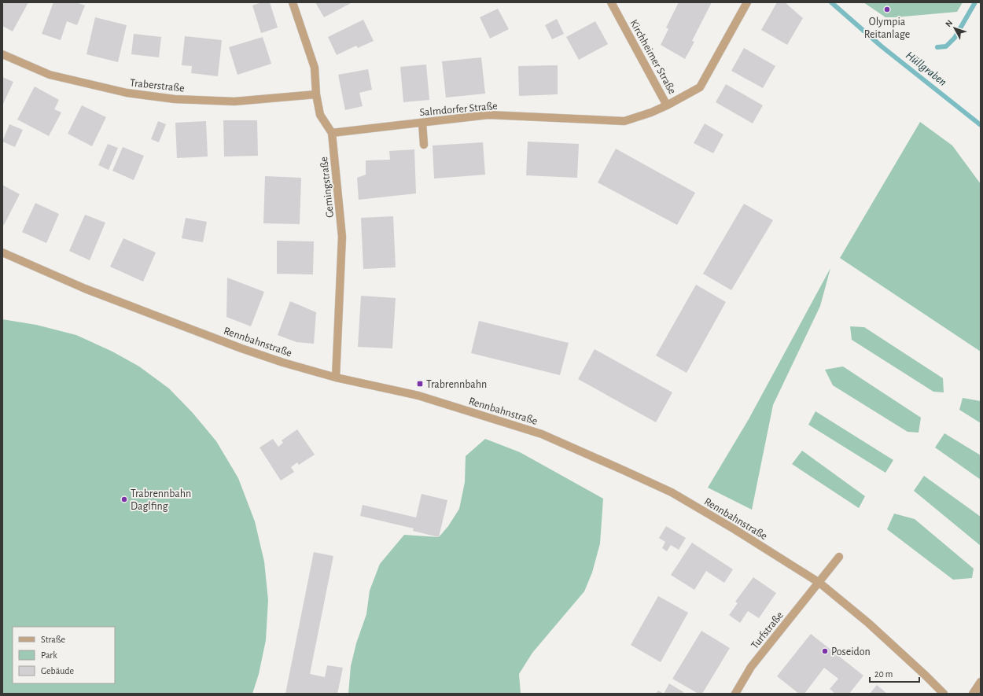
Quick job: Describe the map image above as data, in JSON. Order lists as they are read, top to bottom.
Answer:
{
  "streets": {
    "street": [
      "Kirchheimer Straße",
      "Traberstraße",
      "Salmdorfer Straße",
      "Gemingstraße",
      "Rennbahnstraße",
      "Turfstraße"
    ]
  },
  "crossings": [
    ["Kirchheimer Straße", "Salmdorfer Straße"],
    ["Traberstraße", "Gemingstraße"],
    ["Salmdorfer Straße", "Gemingstraße"],
    ["Gemingstraße", "Rennbahnstraße"],
    ["Rennbahnstraße", "Turfstraße"]
  ],
  "water": ["Hüllgraben"],
  "places": {
    "other": ["Olympia Reitanlage", "Trabrennbahn Daglfing", "Poseidon"],
    "transit": ["Trabrennbahn"]
  },
  "legend": ["Straße", "Park", "Gebäude"],
  "scale_bar": "20 m",
  "north": "top left"
}
